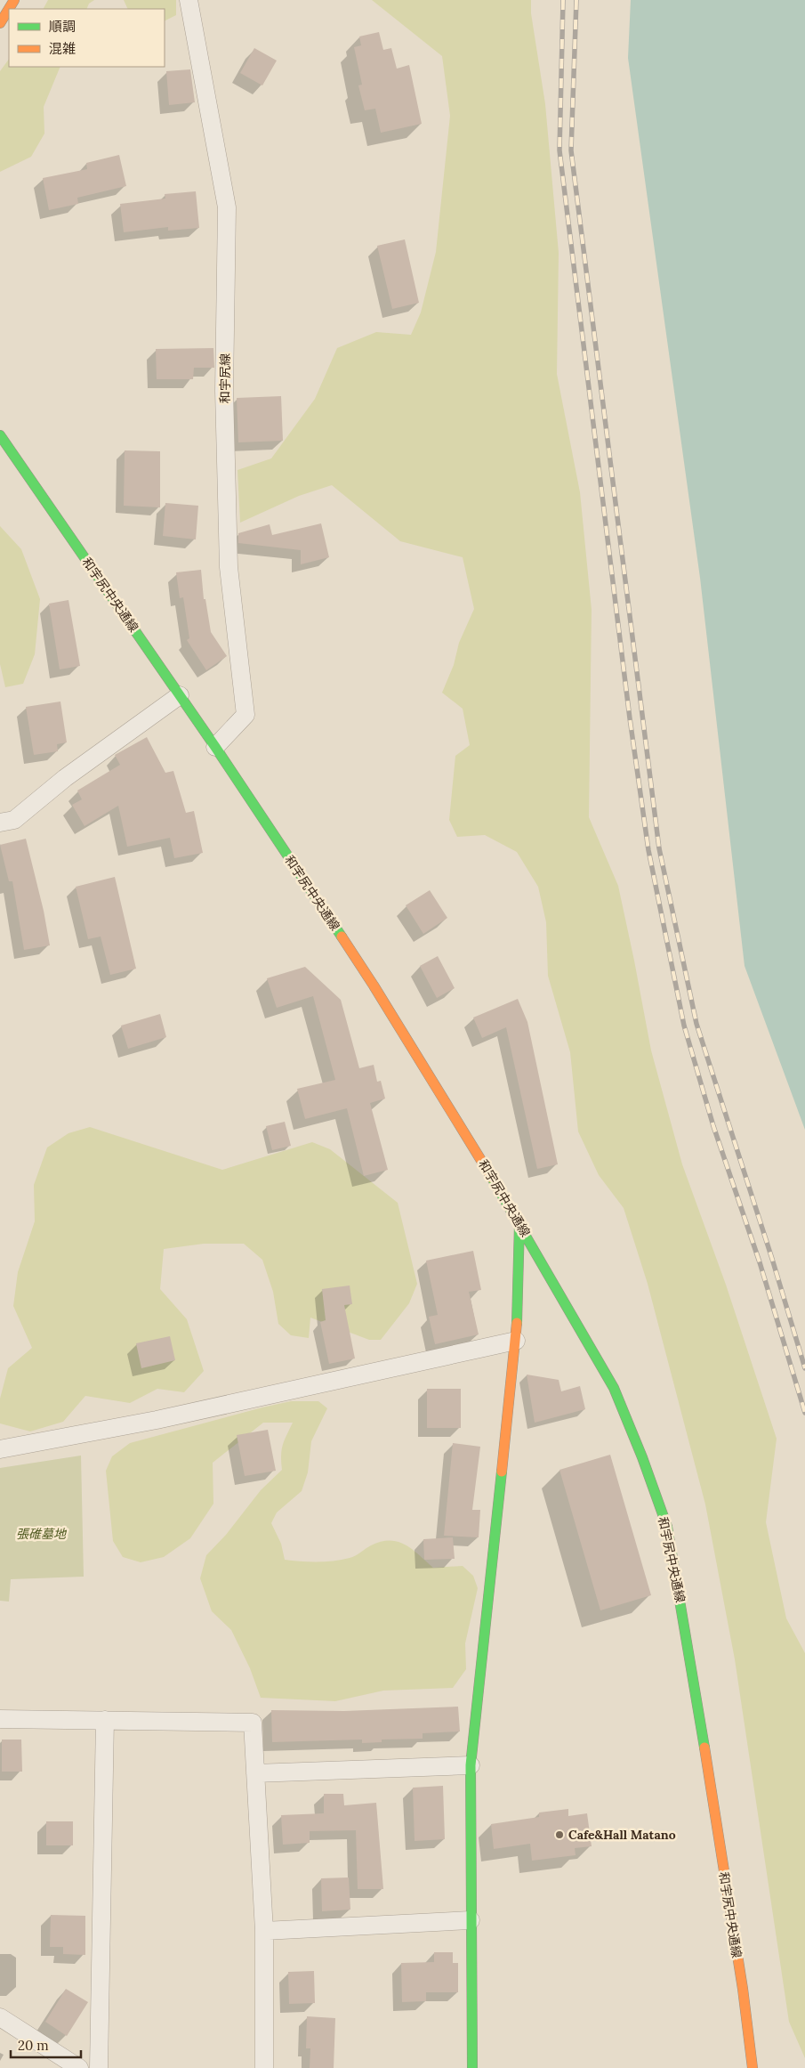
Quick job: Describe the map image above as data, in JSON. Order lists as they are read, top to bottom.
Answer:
{
  "streets": {
    "main road": ["和宇尻中央通線"],
    "street": ["和宇尻線"]
  },
  "crossings": [
    ["和宇尻線", "和宇尻中央通線"]
  ],
  "parks": ["張碓墓地"],
  "places": ["Cafe&Hall Matano"],
  "legend": ["順調", "混雑"],
  "scale_bar": "20 m"
}
